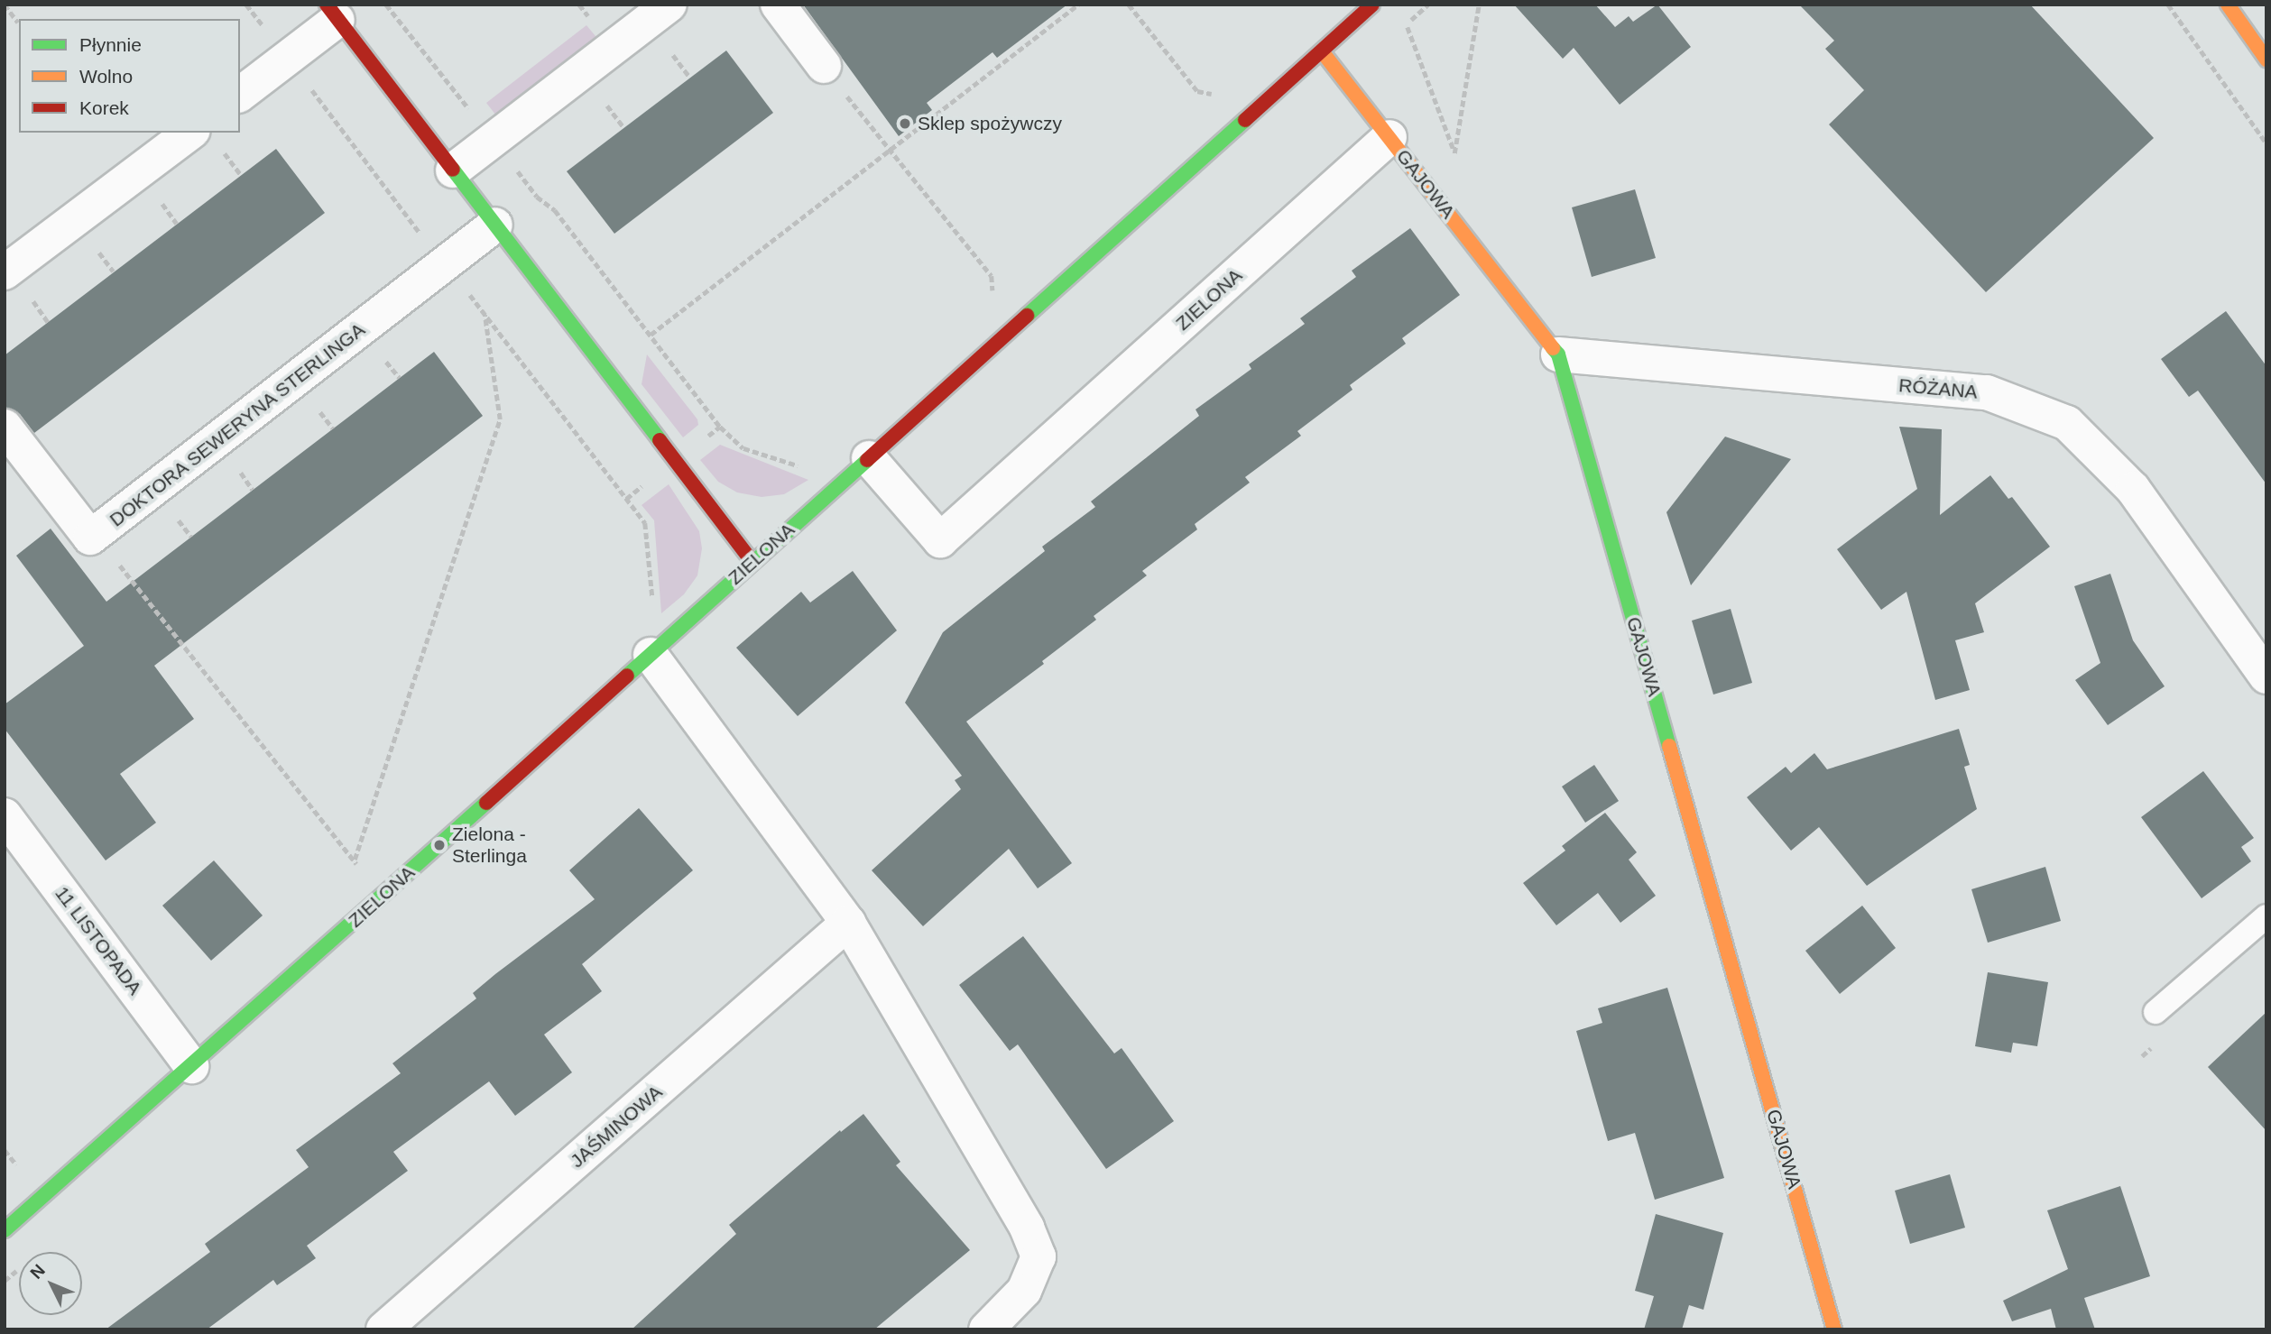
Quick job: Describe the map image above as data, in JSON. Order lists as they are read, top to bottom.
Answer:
{
  "streets": {
    "street": [
      "GAJOWA",
      "ZIELONA",
      "RÓŻANA",
      "DOKTORA SEWERYNA STERLINGA",
      "11 LISTOPADA",
      "JAŚMINOWA"
    ]
  },
  "crossings": [
    ["GAJOWA", "ZIELONA"],
    ["GAJOWA", "RÓŻANA"],
    ["ZIELONA", "11 LISTOPADA"]
  ],
  "places": ["Sklep spożywczy", "Zielona - Sterlinga"],
  "legend": ["Płynnie", "Wolno", "Korek"],
  "north": "top left"
}
